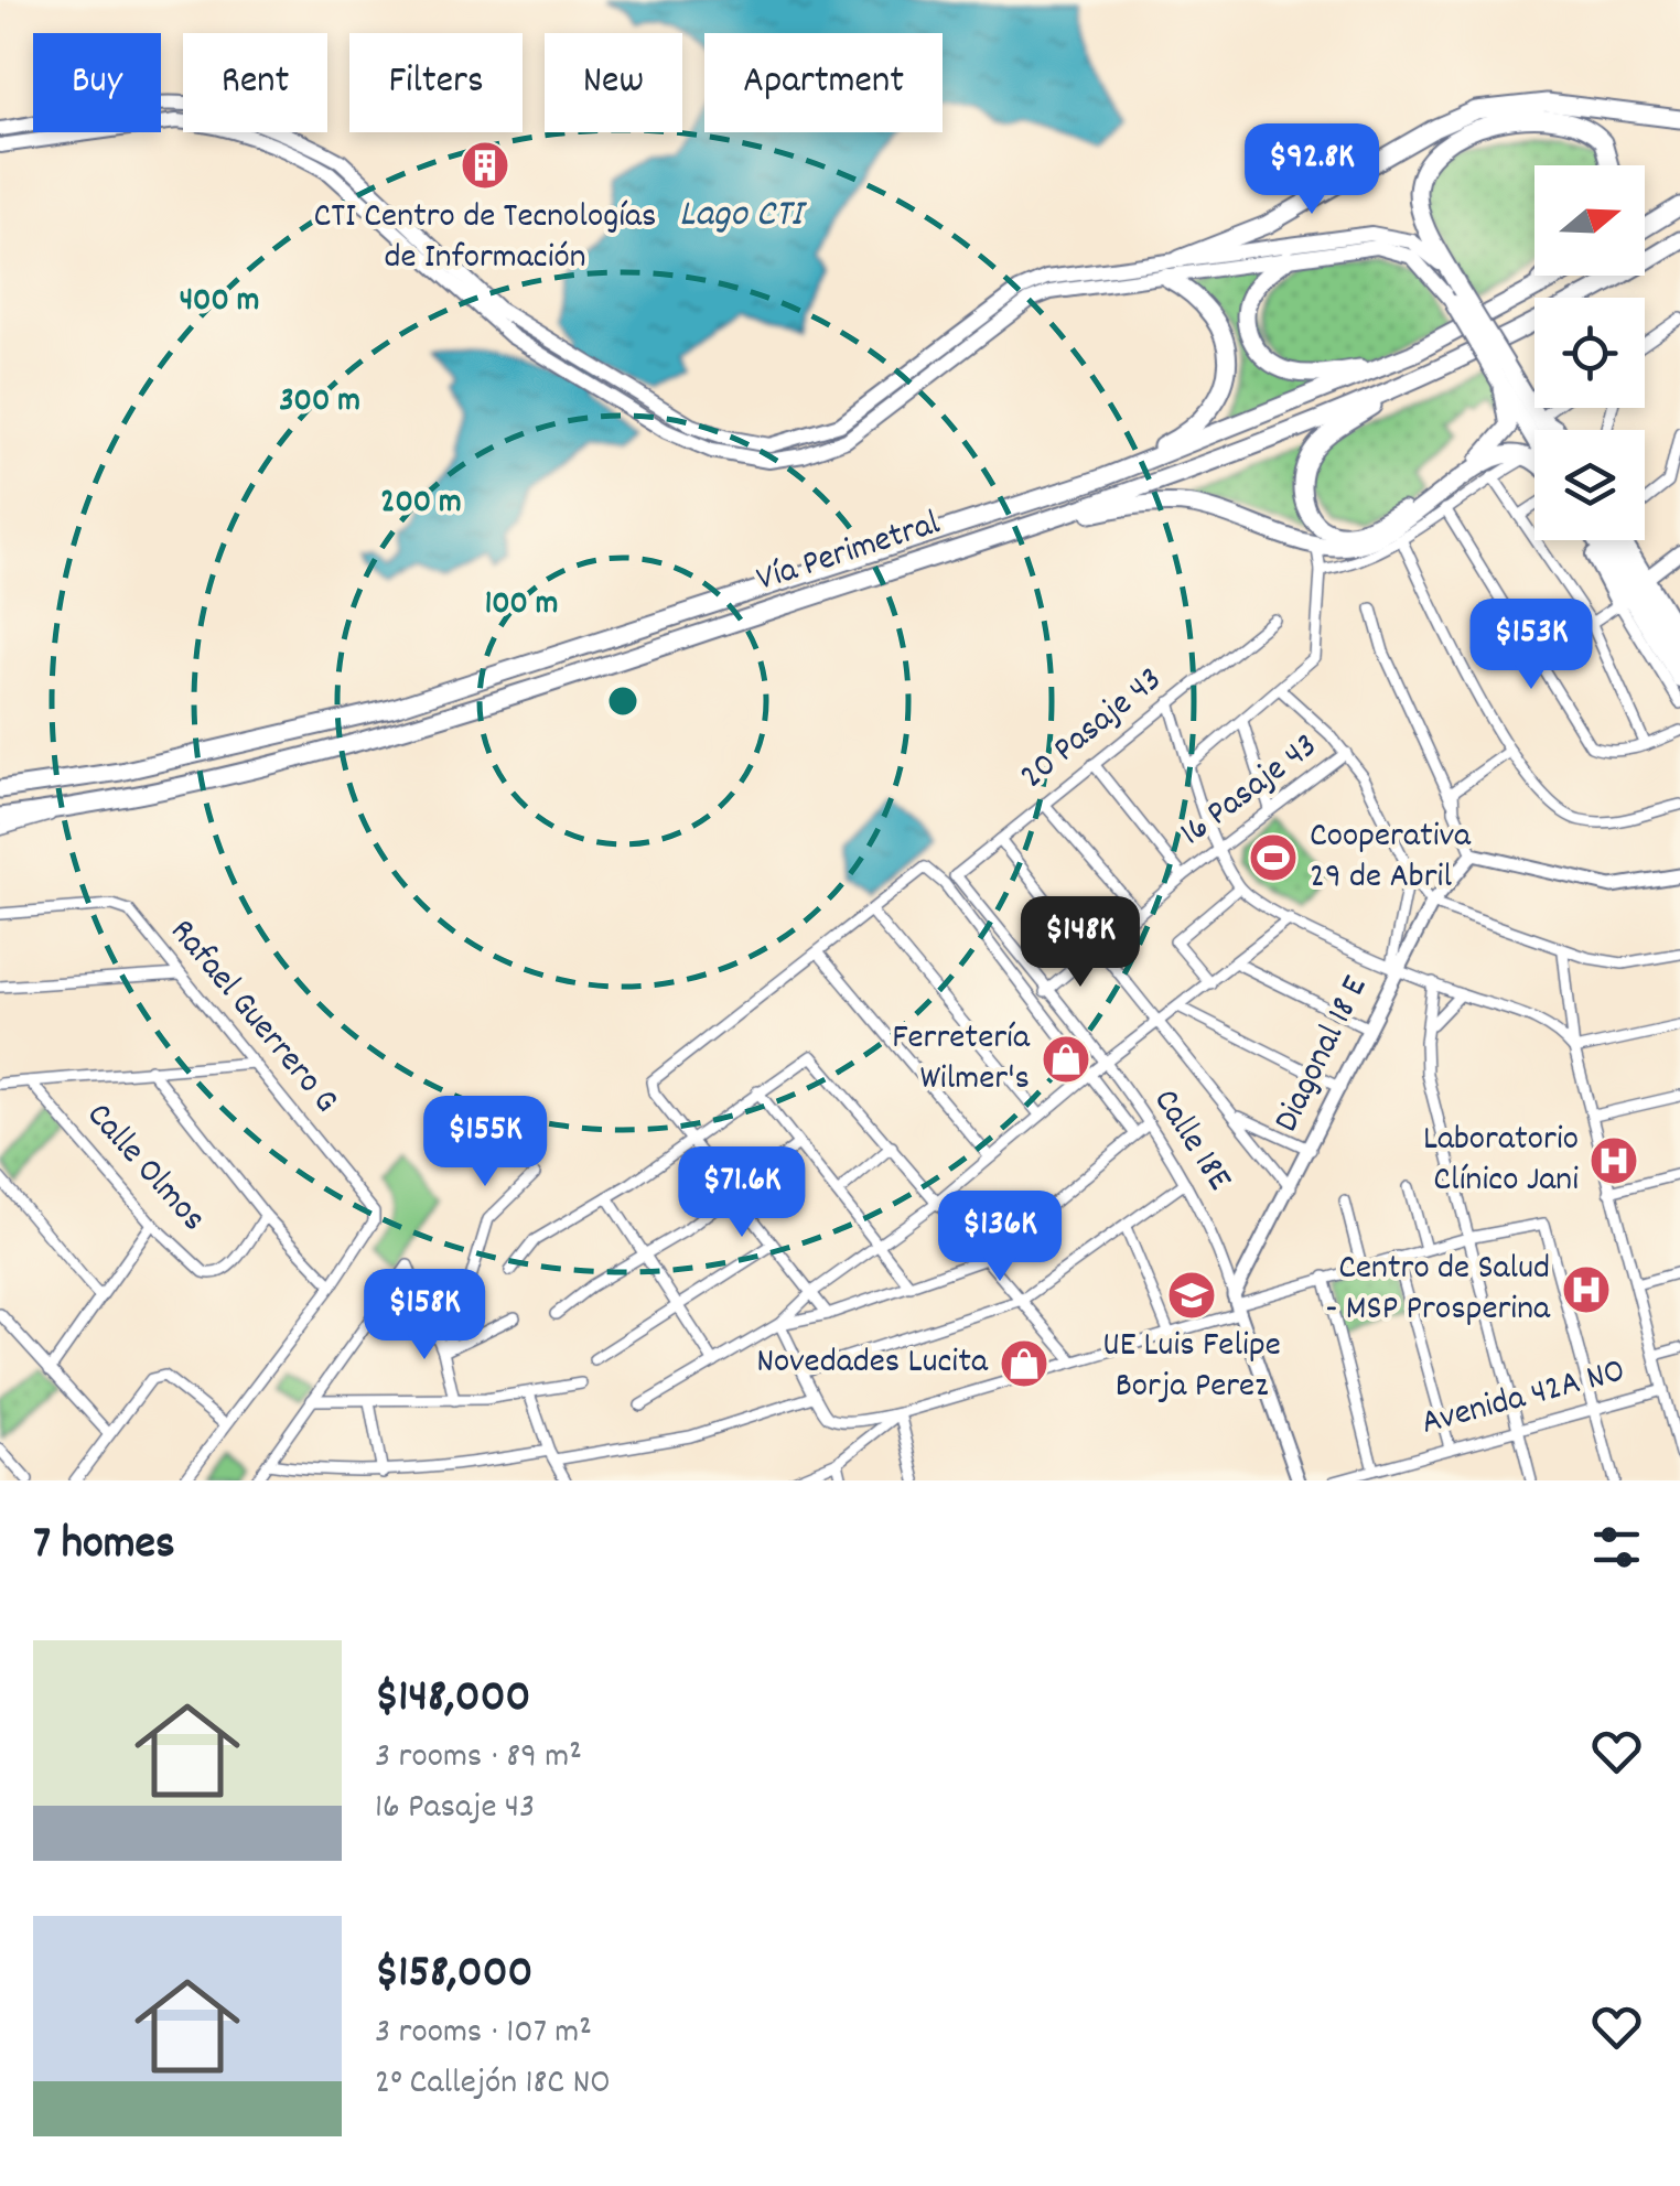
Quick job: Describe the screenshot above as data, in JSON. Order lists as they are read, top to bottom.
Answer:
{
  "streets": {
    "highway": ["Vía Perimetral"],
    "street": [
      "20 Pasaje 43",
      "16 Pasaje 43",
      "Rafael Guerrero G",
      "Diagonal 18 E",
      "Calle 18E",
      "Calle Olmos",
      "Avenida 42A NO"
    ]
  },
  "crossings": [
    ["20 Pasaje 43", "Calle 18E"],
    ["16 Pasaje 43", "Calle 18E"],
    ["Diagonal 18 E", "Calle 18E"]
  ],
  "water": ["Lago CTI"],
  "places": {
    "building": ["CTI Centro de Tecnologías de Información"],
    "sports": ["Cooperativa 29 de Abril"],
    "shop": ["Ferretería Wilmer's", "Novedades Lucita"],
    "hospital": ["Laboratorio Clínico Jani", "Centro de Salud - MSP Prosperina"],
    "school or university": ["UE Luis Felipe Borja Perez"]
  },
  "north": "right",
  "page": {
    "chip": [
      "Buy",
      "Rent",
      "Filters",
      "New",
      "Apartment"
    ],
    "price": [
      "$92.8K",
      "$153K",
      "$148K",
      "$155K",
      "$71.6K",
      "$136K",
      "$158K"
    ],
    "heading": "7 homes",
    "list": [
      {
        "name": "$148,000",
        "note": "3 rooms · 89 m² · 16 Pasaje 43"
      },
      {
        "name": "$158,000",
        "note": "3 rooms · 107 m² · 2° Callejón 18C NO"
      }
    ]
  },
  "rings": [
    "400 m",
    "300 m",
    "200 m",
    "100 m"
  ]
}
